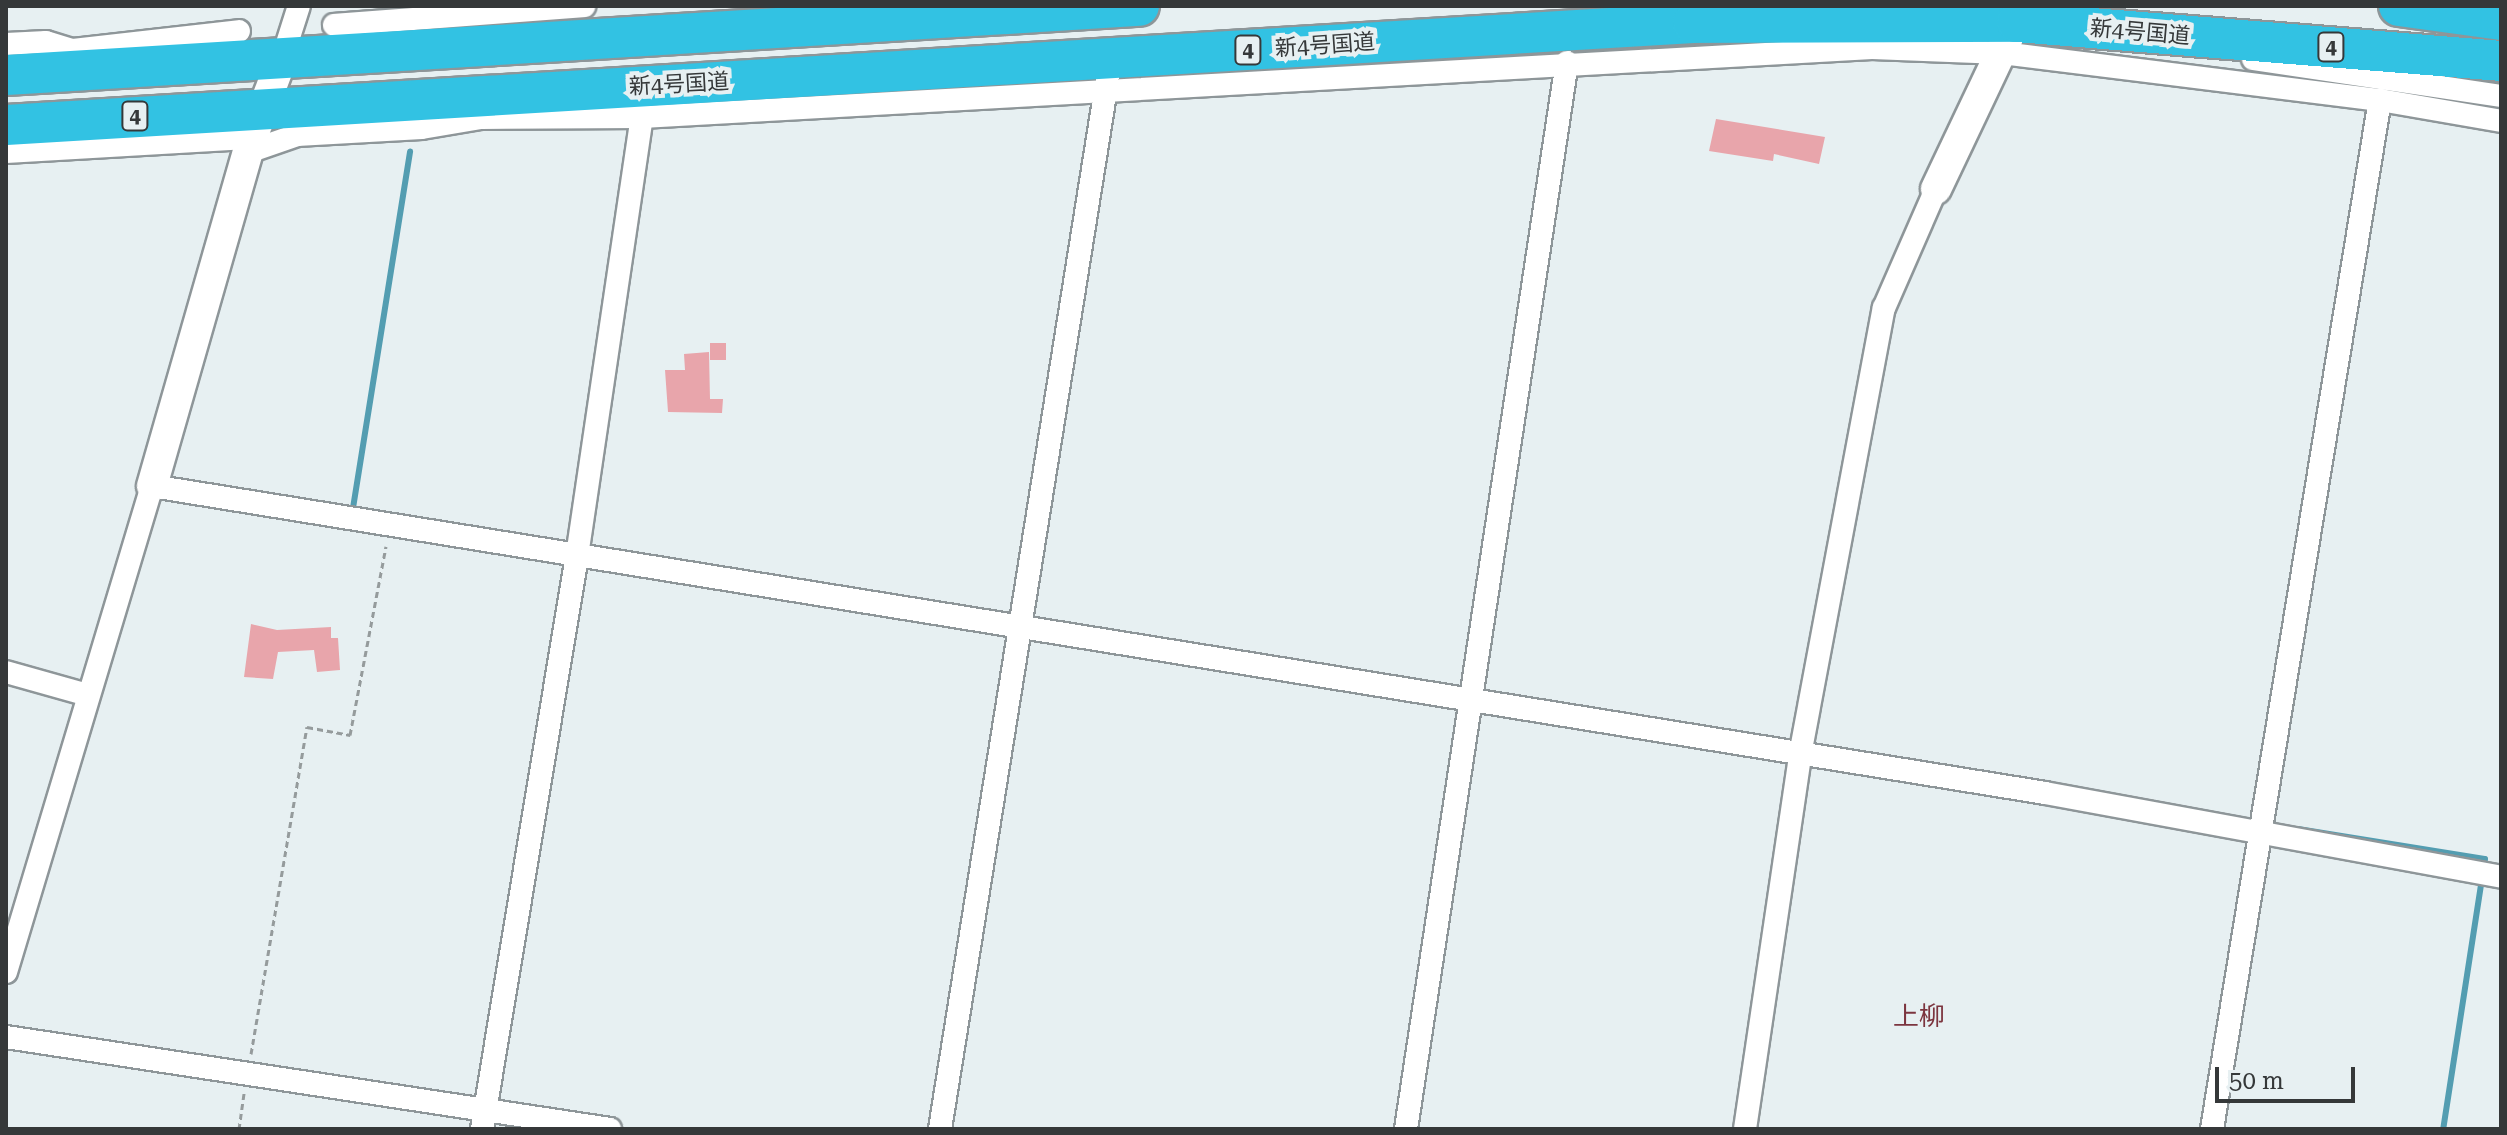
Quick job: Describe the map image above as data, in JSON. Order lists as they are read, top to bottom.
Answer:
{
  "streets": {
    "highway": ["新4号国道", "4"]
  },
  "districts": ["上柳"],
  "scale_bar": "50 m"
}
